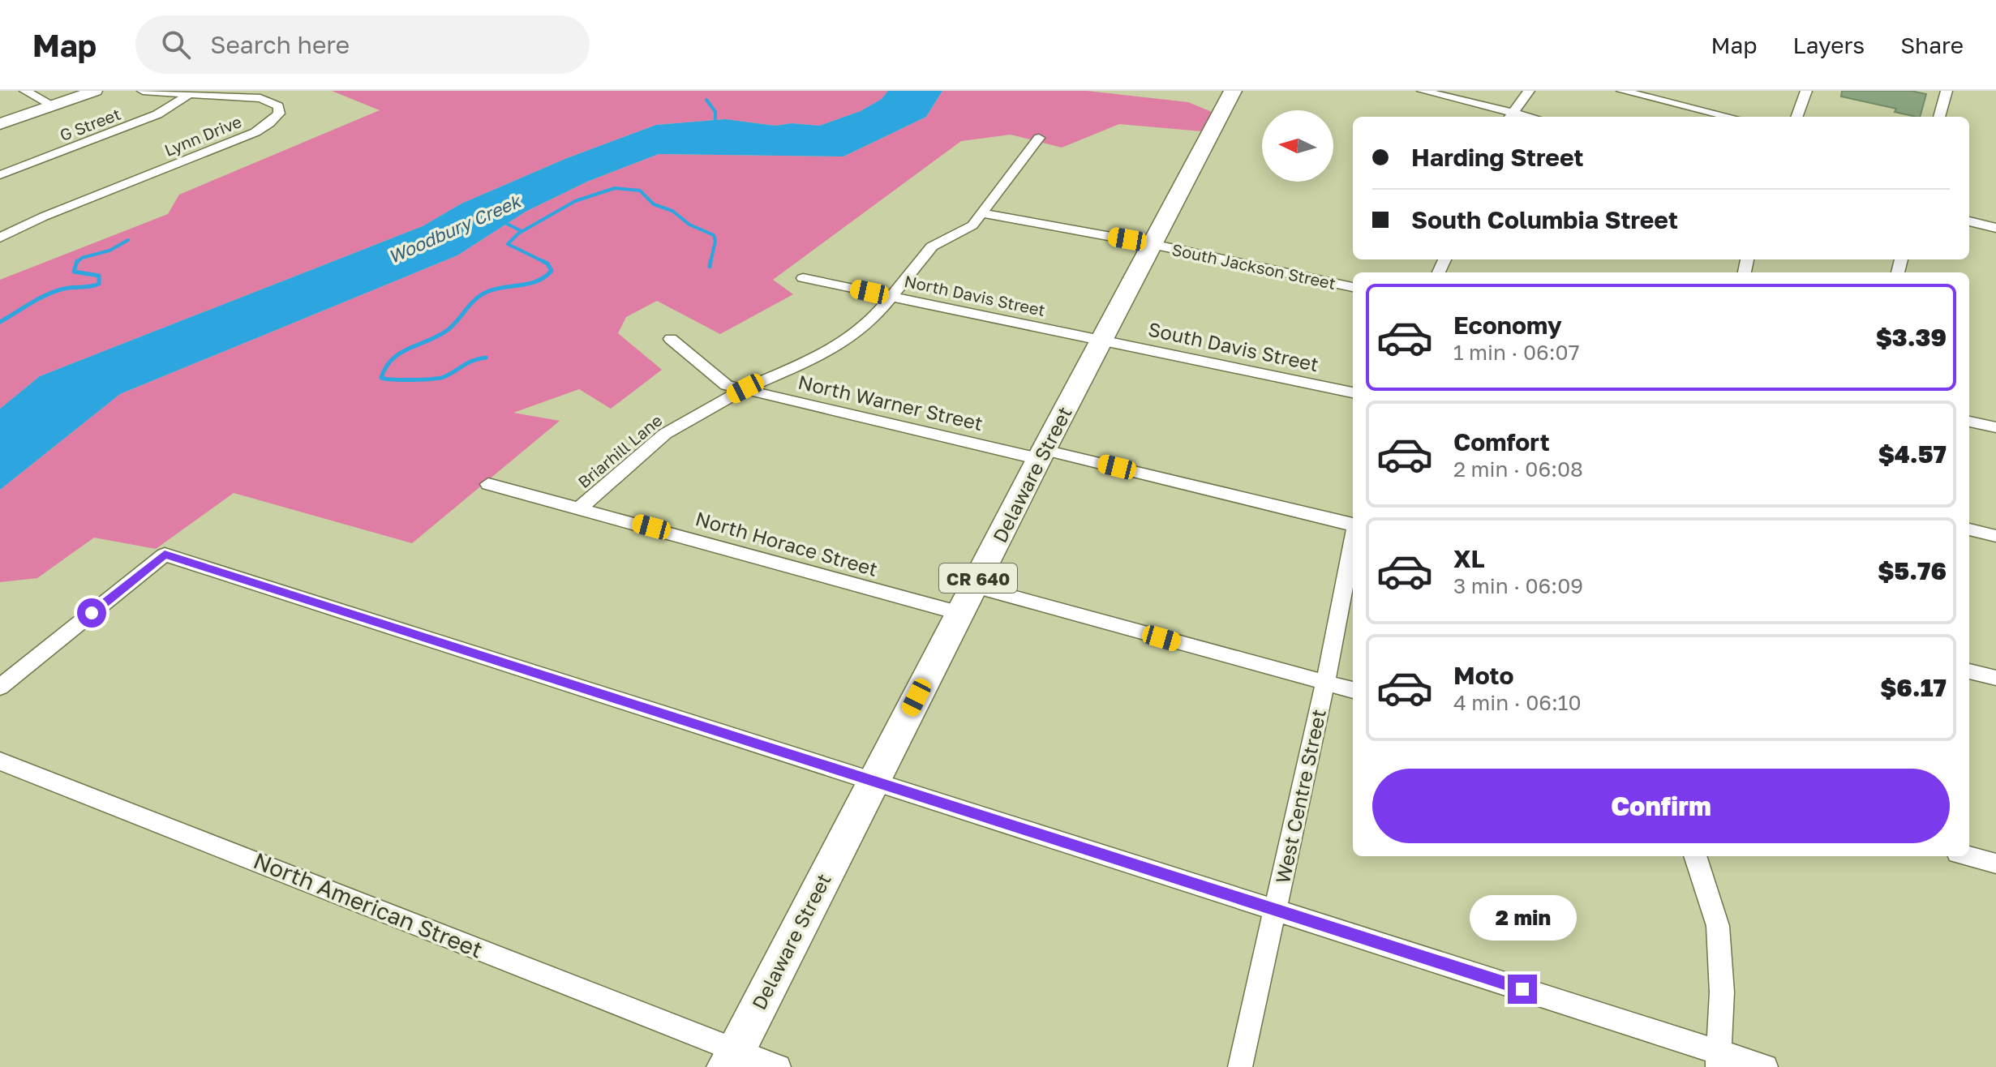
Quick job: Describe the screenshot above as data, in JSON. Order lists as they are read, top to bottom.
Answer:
{
  "streets": {
    "main road": ["Delaware Street", "CR 640"],
    "street": [
      "G Street",
      "Lynn Drive",
      "South Jackson Street",
      "North Davis Street",
      "South Davis Street",
      "North Warner Street",
      "Briarhill Lane",
      "North Horace Street",
      "West Centre Street",
      "North American Street"
    ]
  },
  "crossings": [
    ["G Street", "Lynn Drive"],
    ["South Jackson Street", "Briarhill Lane"],
    ["South Jackson Street", "Delaware Street"],
    ["North Davis Street", "South Davis Street"],
    ["North Davis Street", "Briarhill Lane"],
    ["North Davis Street", "Delaware Street"],
    ["South Davis Street", "Delaware Street"],
    ["North Warner Street", "Briarhill Lane"],
    ["North Warner Street", "Delaware Street"],
    ["Briarhill Lane", "North Horace Street"],
    ["Delaware Street", "North Horace Street"],
    ["Delaware Street", "North American Street"]
  ],
  "water": ["Woodbury Creek"],
  "north": "left",
  "page": {
    "header": "Map",
    "search": "Search here",
    "nav": ["Map", "Layers", "Share"],
    "banner": ["Harding Street", "South Columbia Street"],
    "list": [
      {
        "name": "Economy",
        "note": "1 min · 06:07",
        "value": "$3.39"
      },
      {
        "name": "Comfort",
        "note": "2 min · 06:08",
        "value": "$4.57"
      },
      {
        "name": "XL",
        "note": "3 min · 06:09",
        "value": "$5.76"
      },
      {
        "name": "Moto",
        "note": "4 min · 06:10",
        "value": "$6.17"
      }
    ],
    "buttons": "Confirm",
    "bubble": "2 min"
  }
}
